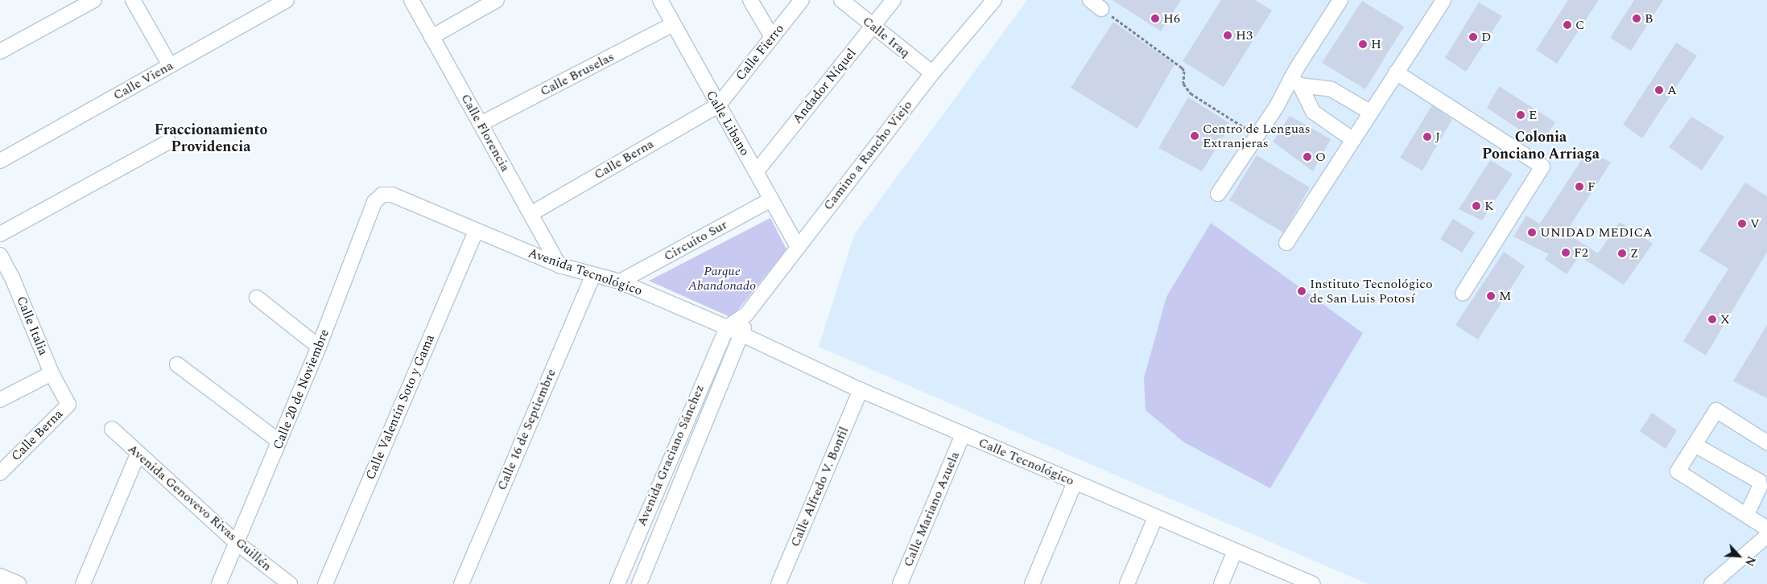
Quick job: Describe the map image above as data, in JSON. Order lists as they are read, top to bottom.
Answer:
{
  "streets": {
    "street": [
      "Calle Iraq",
      "Calle Fierro",
      "Calle Bruselas",
      "Calle Viena",
      "Andador Níquel",
      "Calle Libano",
      "Calle Florencia",
      "Camino a Rancho Viejo",
      "Calle Berna",
      "Circuito Sur",
      "Avenida Tecnológico",
      "Calle Italia",
      "Calle 20 de Noviembre",
      "Calle Valentín Soto y Gama",
      "Calle 16 de Septiembre",
      "Avenida Graciano Sánchez",
      "Calle Tecnológico",
      "Calle Alfredo V. Bonfil",
      "Avenida Genovevo Rivas Guillén",
      "Calle Mariano Azuela"
    ]
  },
  "crossings": [
    ["Calle Iraq", "Andador Níquel"],
    ["Calle Iraq", "Camino a Rancho Viejo"],
    ["Calle Fierro", "Calle Libano"],
    ["Calle Fierro", "Calle Berna"],
    ["Calle Bruselas", "Calle Libano"],
    ["Calle Bruselas", "Calle Florencia"],
    ["Andador Níquel", "Calle Libano"],
    ["Calle Libano", "Camino a Rancho Viejo"],
    ["Calle Libano", "Calle Berna"],
    ["Calle Libano", "Circuito Sur"],
    ["Calle Florencia", "Calle Berna"],
    ["Calle Florencia", "Avenida Tecnológico"],
    ["Camino a Rancho Viejo", "Avenida Tecnológico"],
    ["Camino a Rancho Viejo", "Avenida Graciano Sánchez"],
    ["Camino a Rancho Viejo", "Calle Tecnológico"],
    ["Calle Berna", "Calle Italia"],
    ["Circuito Sur", "Avenida Tecnológico"],
    ["Avenida Tecnológico", "Calle 20 de Noviembre"],
    ["Avenida Tecnológico", "Calle Valentín Soto y Gama"],
    ["Avenida Tecnológico", "Calle 16 de Septiembre"],
    ["Avenida Tecnológico", "Avenida Graciano Sánchez"],
    ["Avenida Tecnológico", "Calle Tecnológico"],
    ["Calle 20 de Noviembre", "Avenida Genovevo Rivas Guillén"],
    ["Avenida Graciano Sánchez", "Calle Tecnológico"],
    ["Calle Tecnológico", "Calle Alfredo V. Bonfil"],
    ["Calle Tecnológico", "Calle Mariano Azuela"]
  ],
  "districts": ["Fraccionamiento Providencia", "Colonia Ponciano Arriaga"],
  "parks": ["Parque Abandonado"],
  "places": [
    "H6",
    "B",
    "C",
    "H3",
    "D",
    "H",
    "A",
    "E",
    "Centro de Lenguas Extranjeras",
    "J",
    "O",
    "F",
    "K",
    "V",
    "UNIDAD MEDICA",
    "F2",
    "Z",
    "Instituto Tecnológico de San Luis Potosí",
    "M",
    "X"
  ],
  "north": "bottom right"
}
